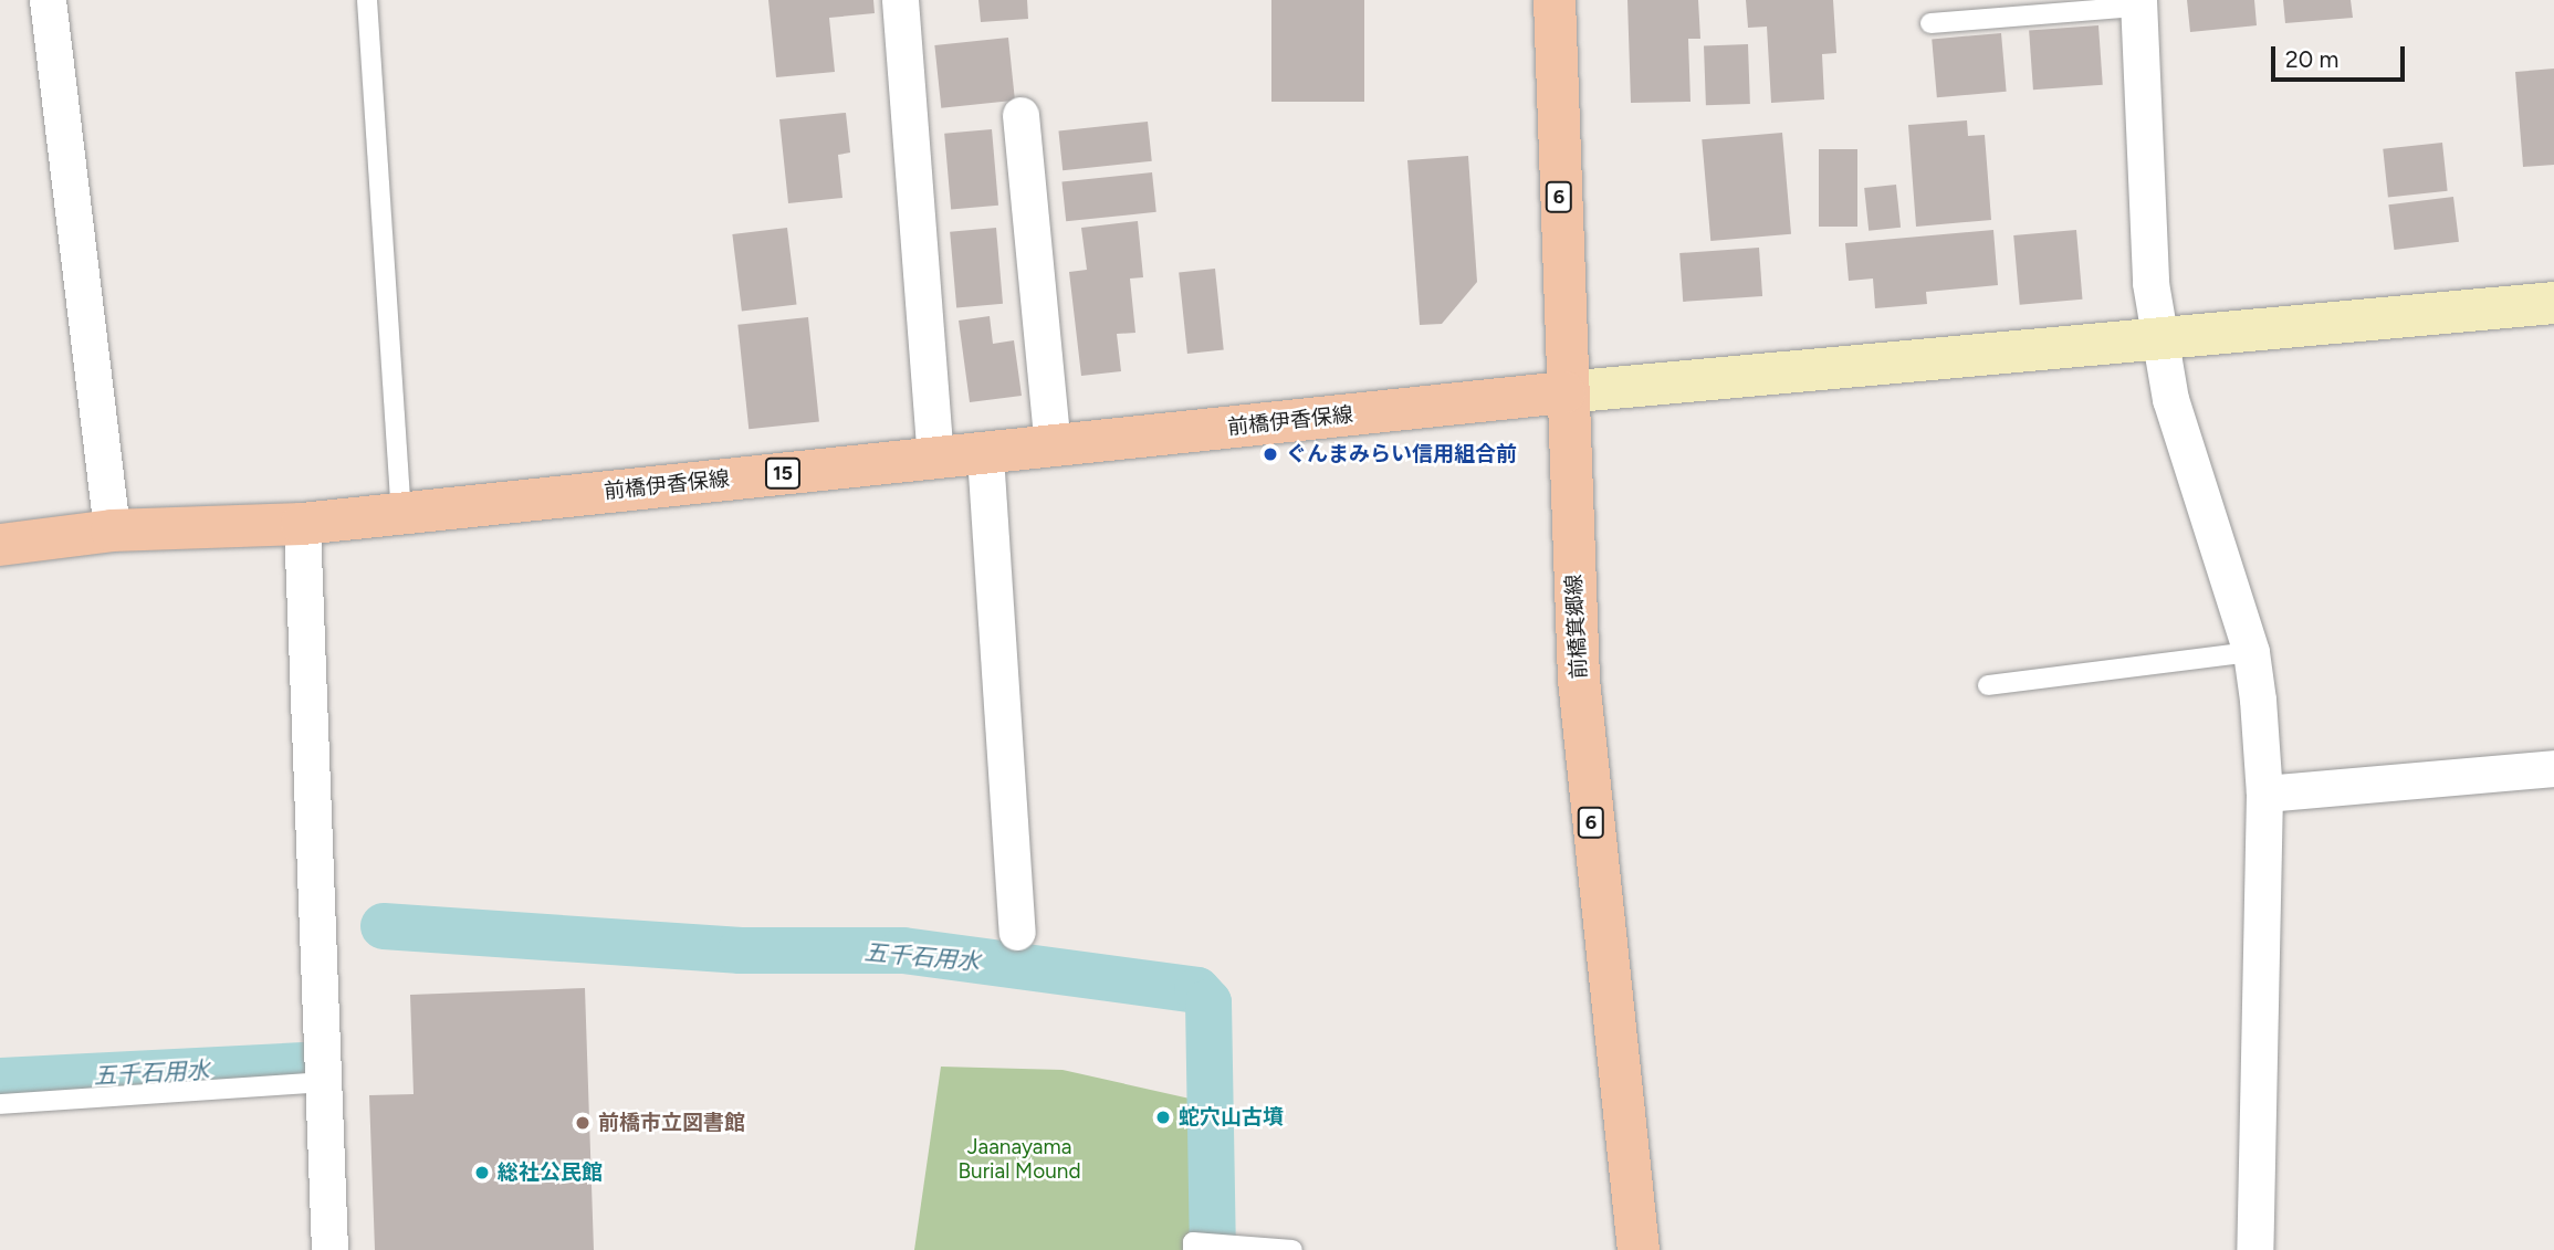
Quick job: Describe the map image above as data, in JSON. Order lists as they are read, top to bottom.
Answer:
{
  "streets": {
    "main road": [
      "6",
      "前橋伊香保線",
      "15",
      "前橋箕郷線"
    ]
  },
  "crossings": [
    ["前橋伊香保線", "前橋箕郷線"]
  ],
  "water": ["五千石用水"],
  "parks": ["Jaanayama Burial Mound"],
  "places": [
    "ぐんまみらい信用組合前",
    "蛇穴山古墳",
    "前橋市立図書館",
    "総社公民館"
  ],
  "scale_bar": "20 m"
}
